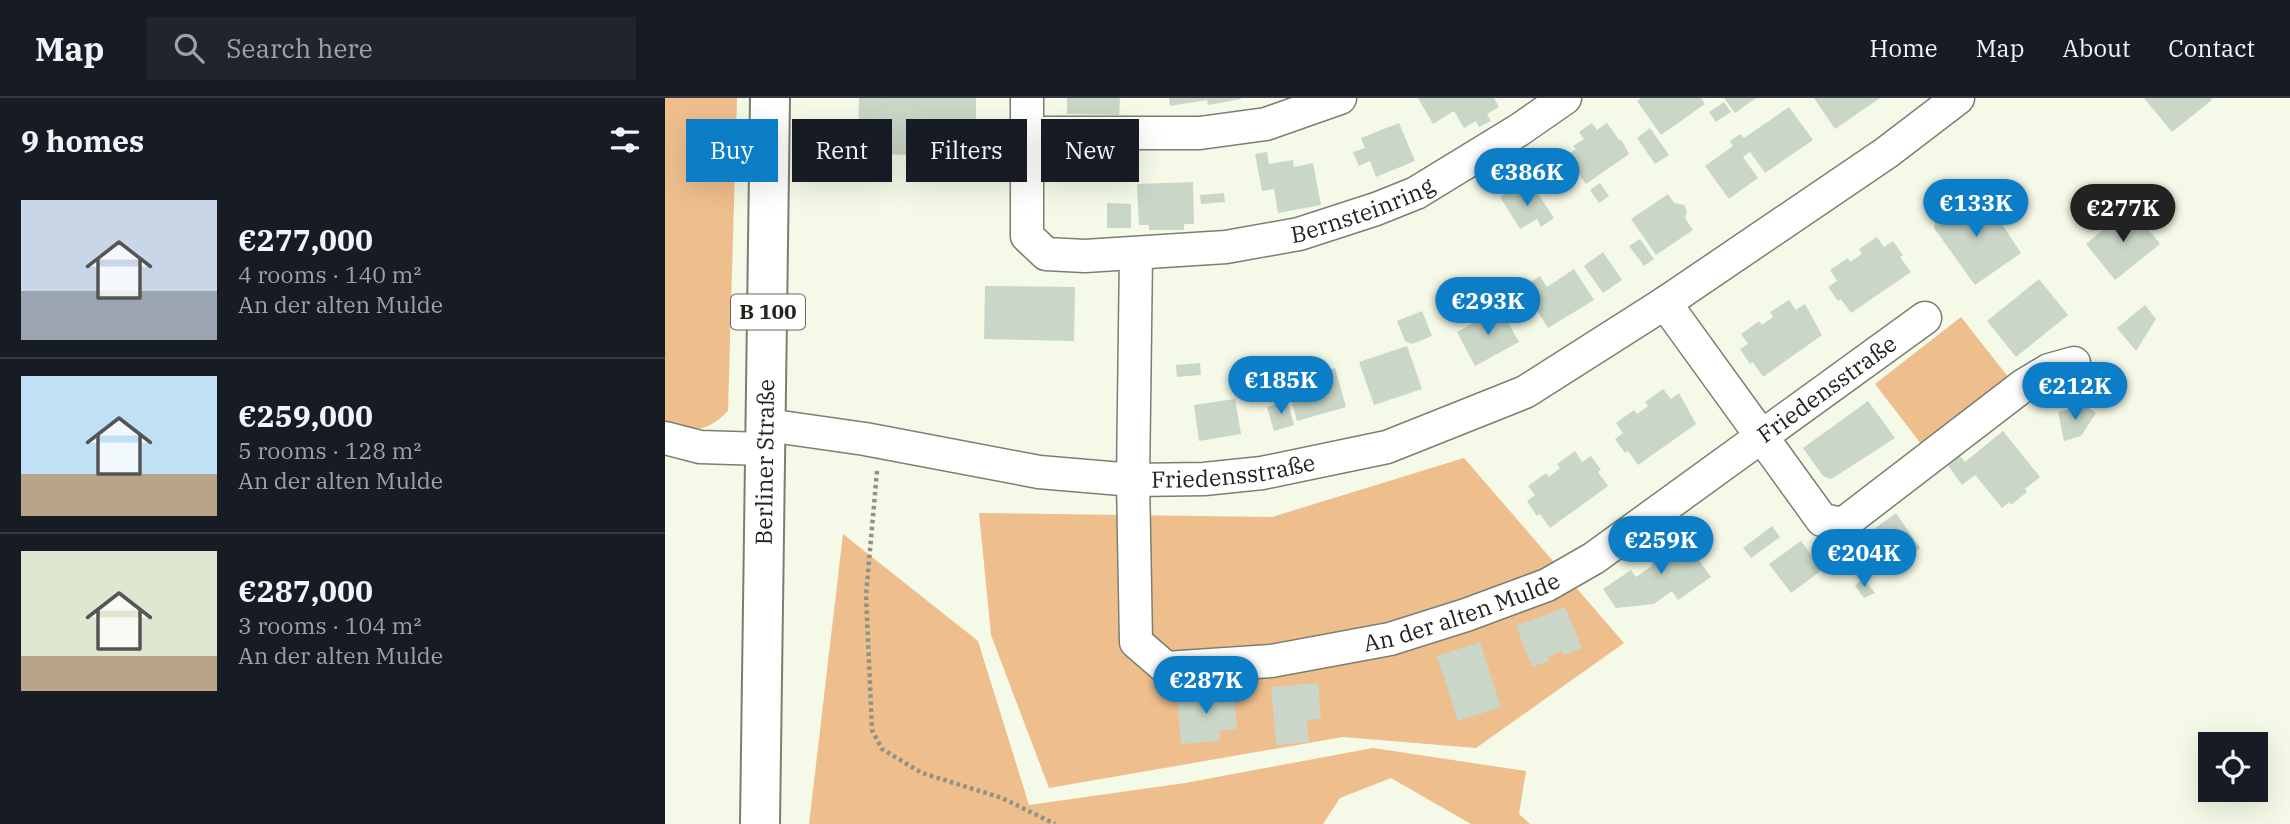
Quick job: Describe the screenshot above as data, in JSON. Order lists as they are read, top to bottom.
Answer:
{
  "streets": {
    "main road": ["B 100", "Berliner Straße"],
    "street": ["Bernsteinring", "Friedensstraße", "An der alten Mulde"]
  },
  "crossings": [
    ["Friedensstraße", "Berliner Straße"],
    ["Friedensstraße", "An der alten Mulde"]
  ],
  "page": {
    "header": "Map",
    "search": "Search here",
    "nav": [
      "Home",
      "Map",
      "About",
      "Contact"
    ],
    "heading": "9 homes",
    "chip": [
      "Buy",
      "Rent",
      "Filters",
      "New"
    ],
    "price": [
      "€386K",
      "€133K",
      "€277K",
      "€293K",
      "€185K",
      "€212K",
      "€259K",
      "€204K",
      "€287K"
    ],
    "list": [
      {
        "name": "€277,000",
        "note": "4 rooms · 140 m² · An der alten Mulde"
      },
      {
        "name": "€259,000",
        "note": "5 rooms · 128 m² · An der alten Mulde"
      },
      {
        "name": "€287,000",
        "note": "3 rooms · 104 m² · An der alten Mulde"
      }
    ]
  }
}
